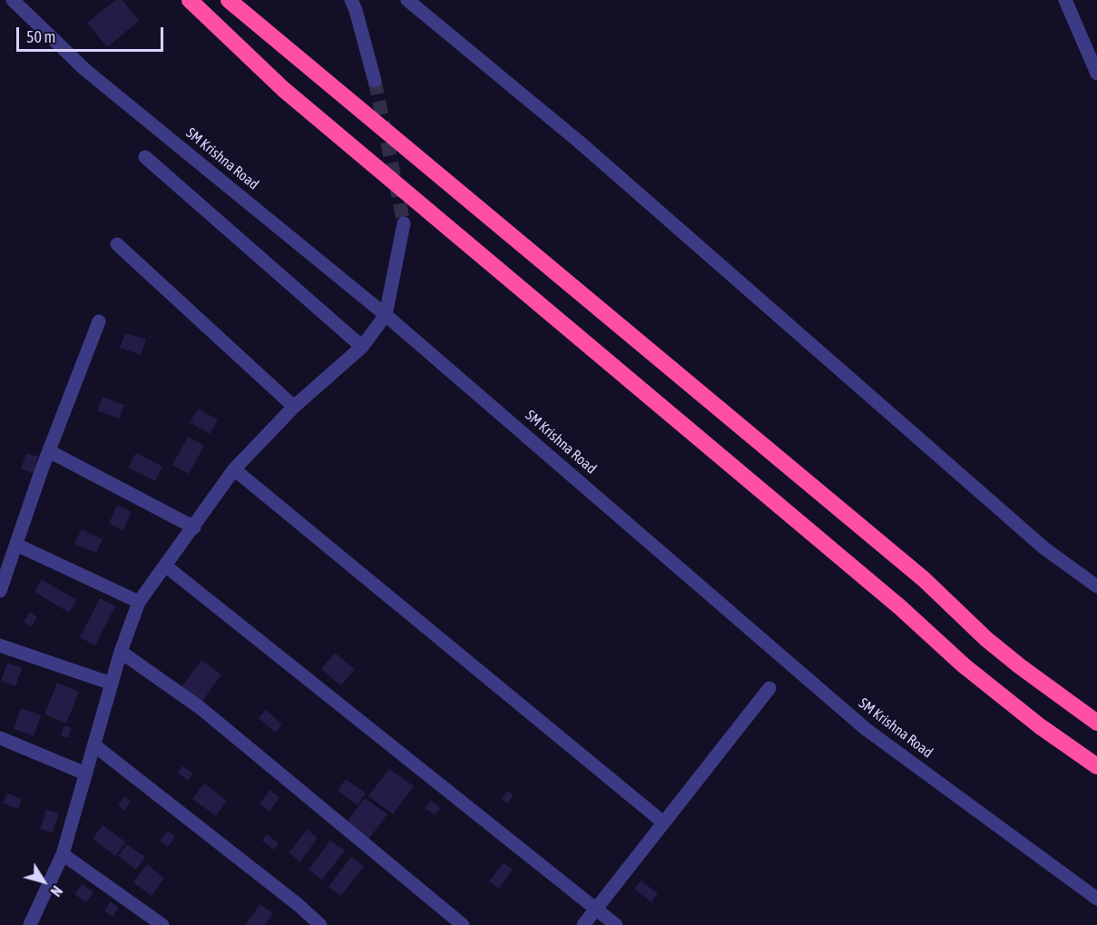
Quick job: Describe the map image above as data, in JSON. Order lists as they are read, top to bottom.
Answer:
{
  "streets": {
    "street": ["SM Krishna Road"]
  },
  "scale_bar": "50 m",
  "north": "bottom right"
}
